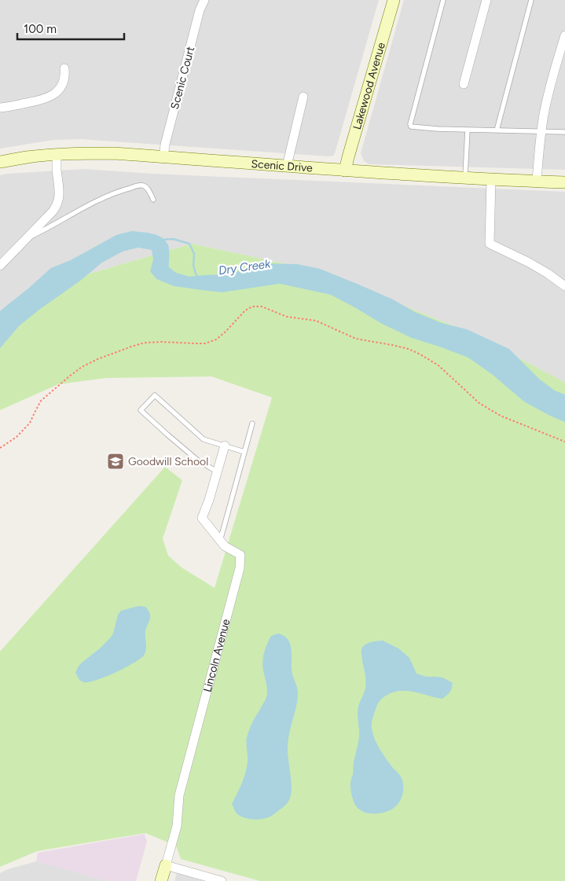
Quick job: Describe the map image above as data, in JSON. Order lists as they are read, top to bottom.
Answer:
{
  "streets": {
    "main road": ["Lakewood Avenue", "Scenic Drive", "Lincoln Avenue"],
    "street": ["Scenic Court"]
  },
  "crossings": [
    ["Scenic Court", "Scenic Drive"],
    ["Lakewood Avenue", "Scenic Drive"]
  ],
  "water": ["Dry Creek"],
  "places": {
    "school or university": ["Goodwill School"]
  },
  "scale_bar": "100 m"
}
